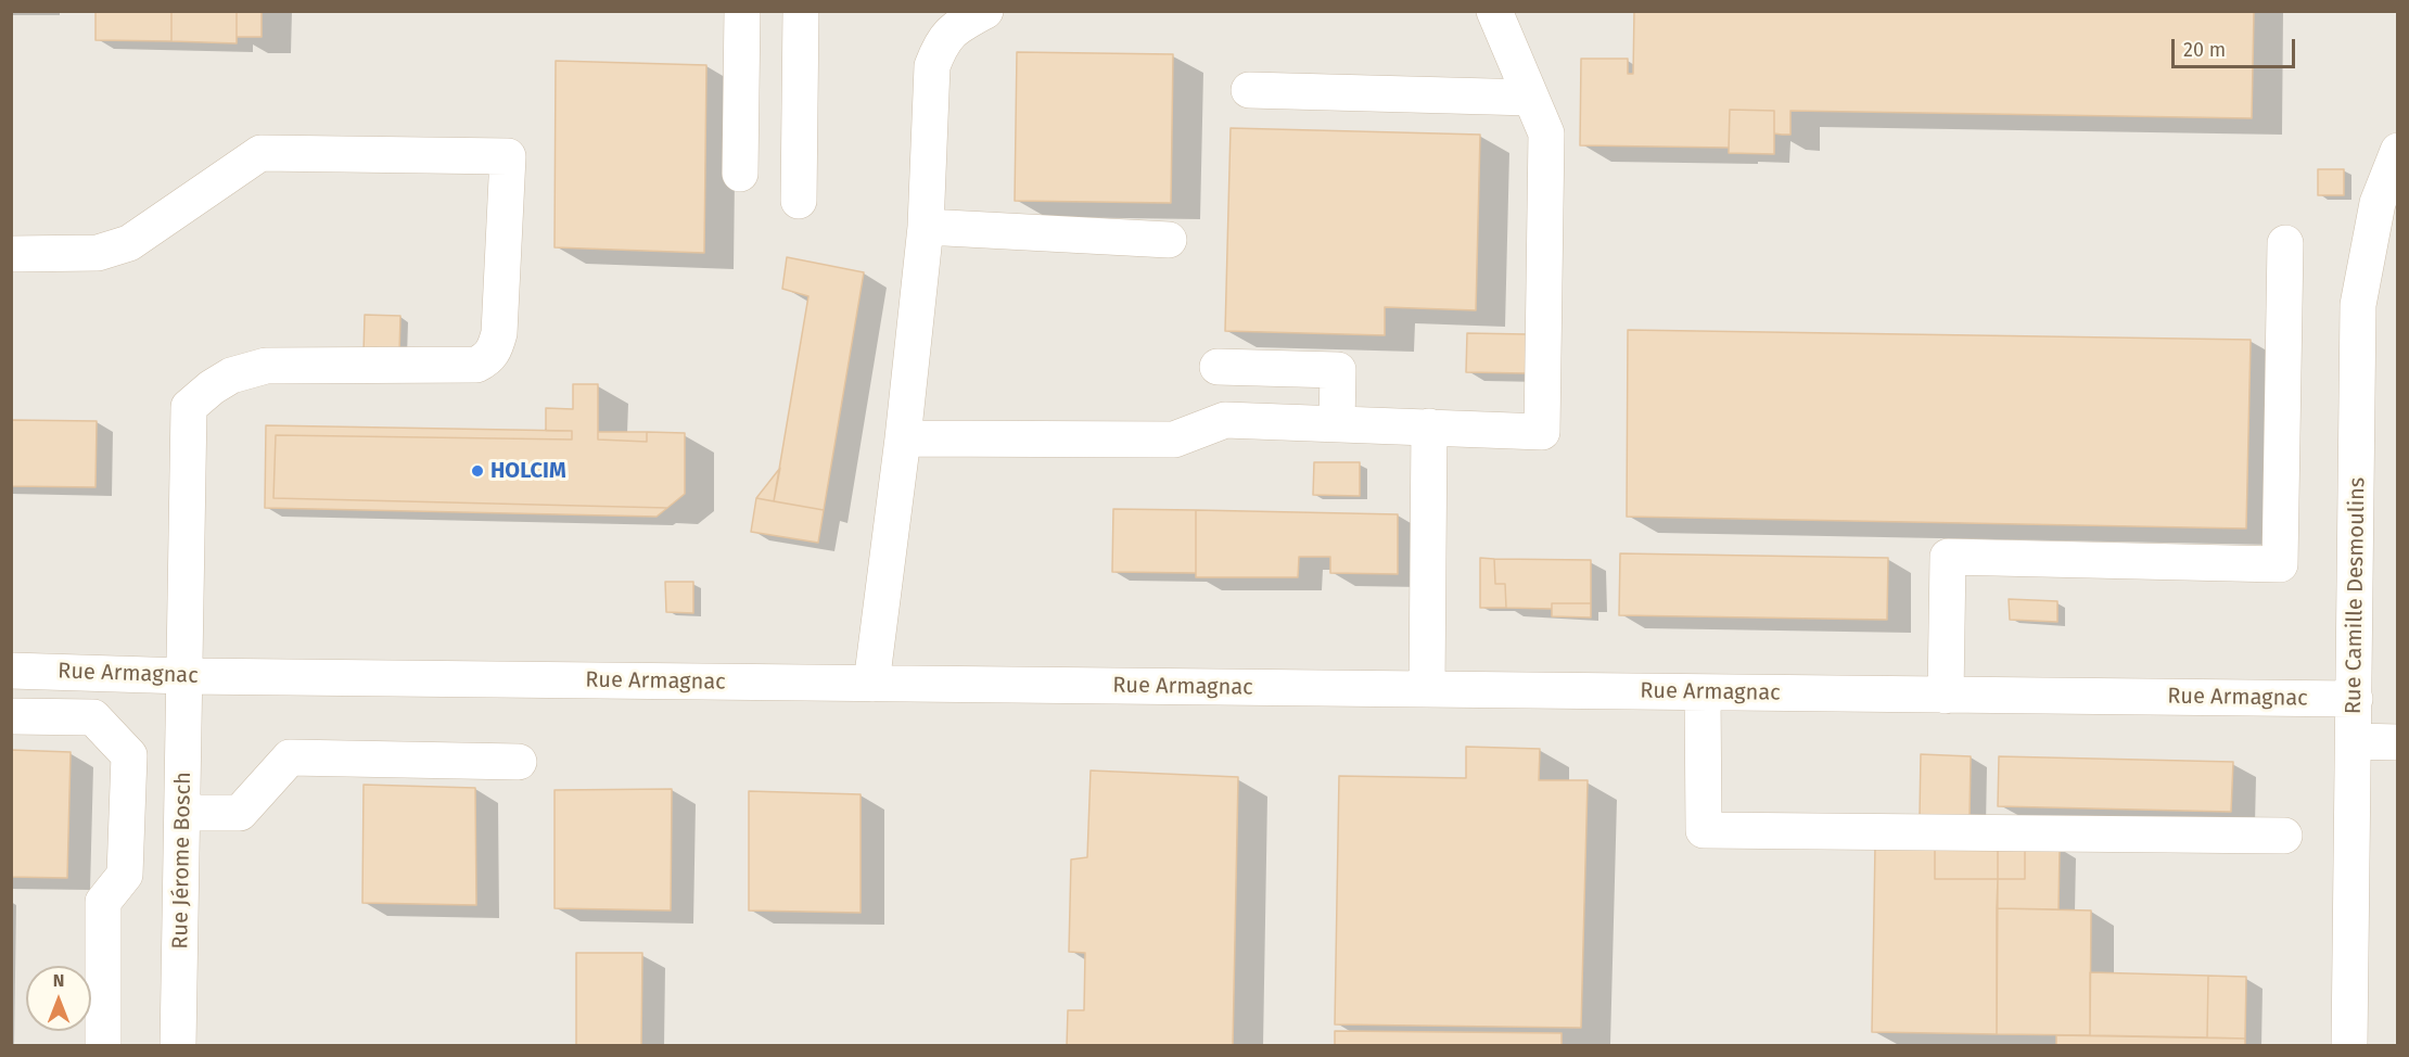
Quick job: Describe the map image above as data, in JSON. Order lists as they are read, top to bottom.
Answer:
{
  "streets": {
    "street": ["Rue Camille Desmoulins", "Rue Armagnac", "Rue Jérome Bosch"]
  },
  "crossings": [
    ["Rue Camille Desmoulins", "Rue Armagnac"],
    ["Rue Armagnac", "Rue Jérome Bosch"]
  ],
  "places": ["HOLCIM"],
  "scale_bar": "20 m",
  "north": "top"
}
